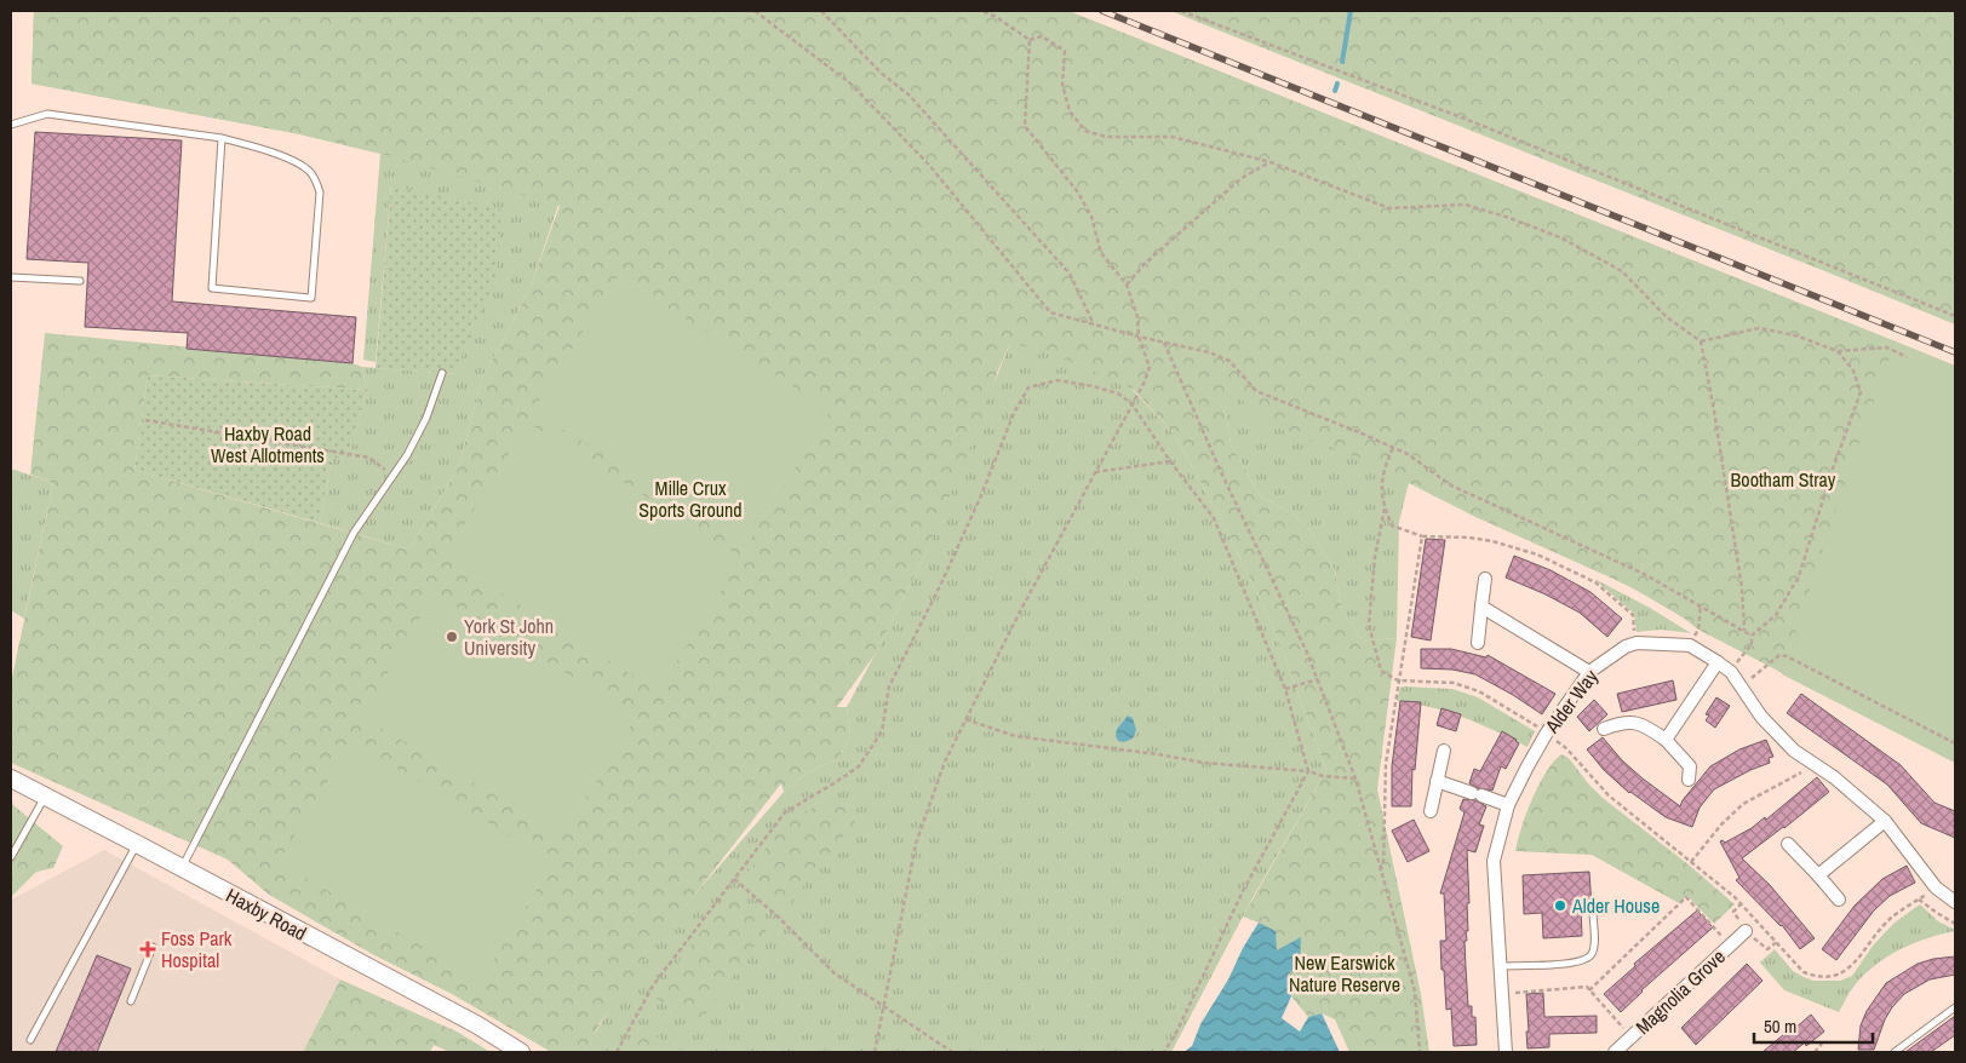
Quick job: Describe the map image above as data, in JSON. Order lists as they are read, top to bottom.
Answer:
{
  "streets": {
    "street": ["Alder Way", "Haxby Road", "Magnolia Grove"]
  },
  "parks": [
    "Haxby Road West Allotments",
    "Bootham Stray",
    "Mille Crux Sports Ground",
    "New Earswick Nature Reserve"
  ],
  "places": {
    "other": ["York St John University", "Alder House"],
    "health": ["Foss Park Hospital"]
  },
  "scale_bar": "50 m"
}
